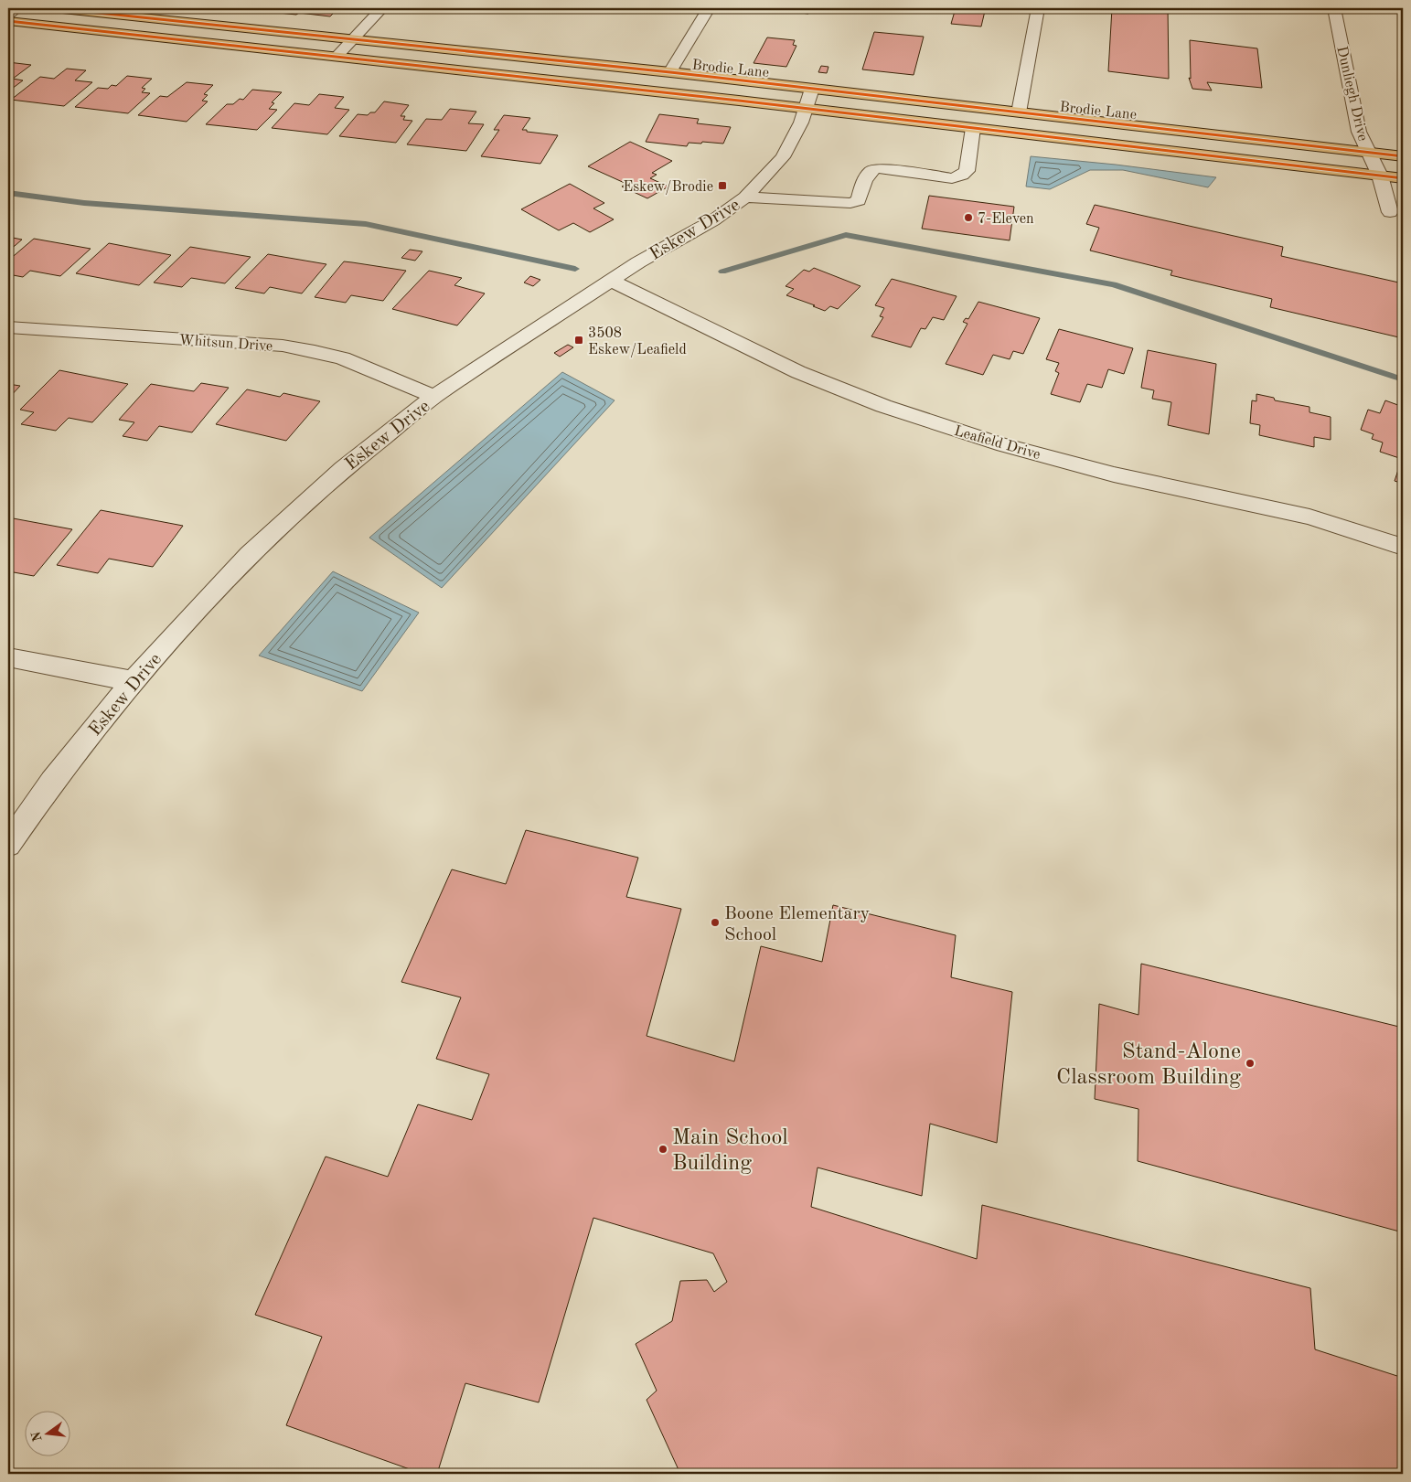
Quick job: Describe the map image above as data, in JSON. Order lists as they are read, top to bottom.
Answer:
{
  "streets": {
    "main road": ["Brodie Lane"],
    "street": [
      "Dunliegh Drive",
      "Eskew Drive",
      "Whitsun Drive",
      "Leafield Drive"
    ]
  },
  "crossings": [
    ["Brodie Lane", "Dunliegh Drive"],
    ["Brodie Lane", "Eskew Drive"],
    ["Eskew Drive", "Whitsun Drive"],
    ["Eskew Drive", "Leafield Drive"]
  ],
  "places": {
    "transit": ["Eskew/Brodie", "3508 Eskew/Leafield"],
    "other": [
      "7-Eleven",
      "Boone Elementary School",
      "Stand-Alone Classroom Building",
      "Main School Building"
    ]
  },
  "north": "left"
}
